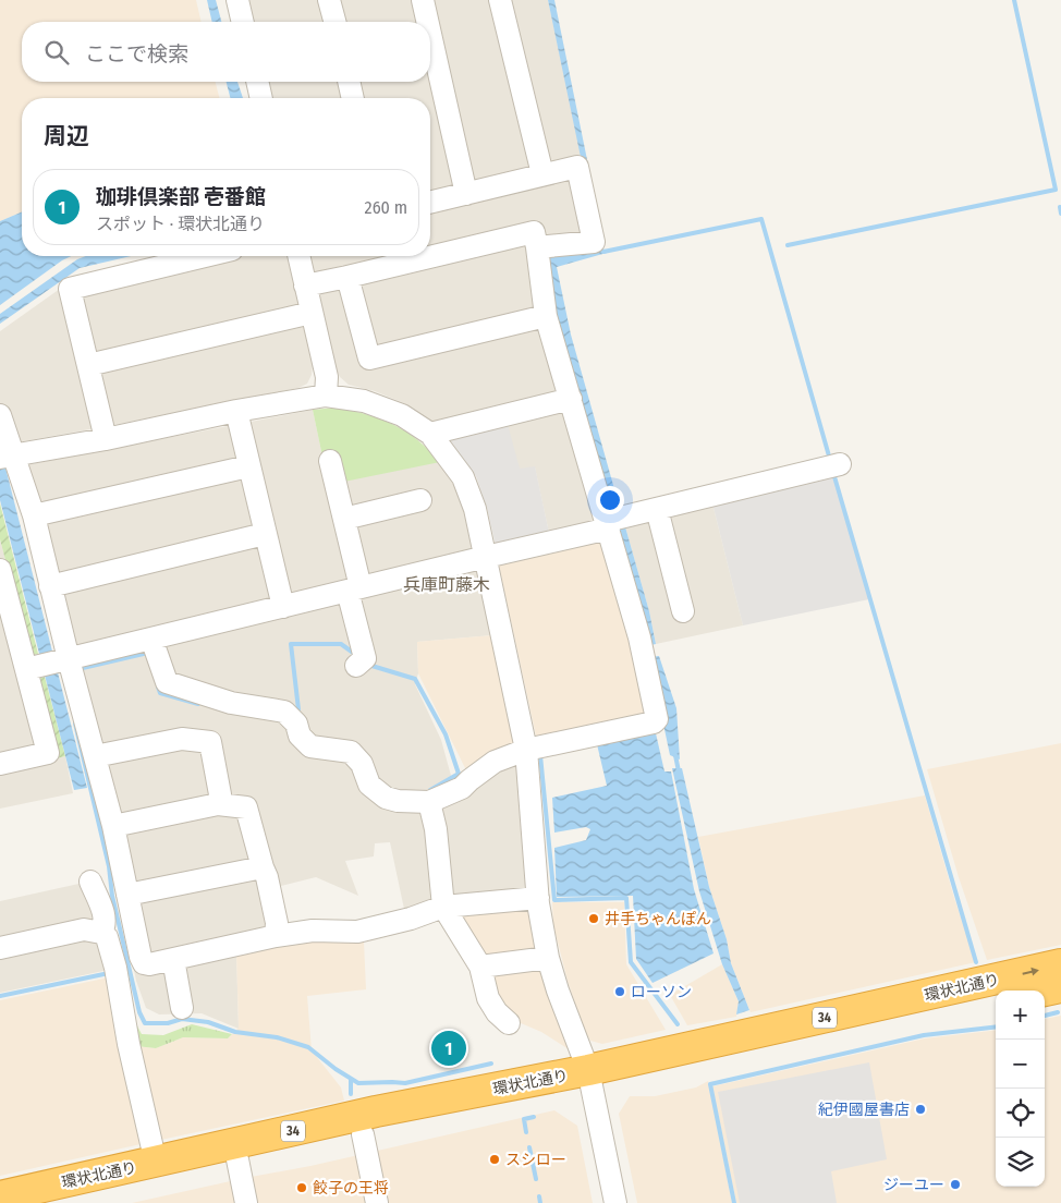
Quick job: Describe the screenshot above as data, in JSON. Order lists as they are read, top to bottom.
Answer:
{
  "streets": {
    "highway": ["環状北通り", "34"]
  },
  "districts": ["兵庫町藤木"],
  "places": [
    "井手ちゃんぽん",
    "ローソン",
    "紀伊國屋書店",
    "スシロー",
    "ジーユー",
    "餃子の王将"
  ],
  "page": {
    "search": "ここで検索",
    "heading": "周辺",
    "list": [
      {
        "mark": "1",
        "name": "珈琲倶楽部 壱番館",
        "note": "スポット · 環状北通り",
        "value": "260 m"
      }
    ],
    "map_buttons": ["+", "−"],
    "pins": "1"
  }
}
